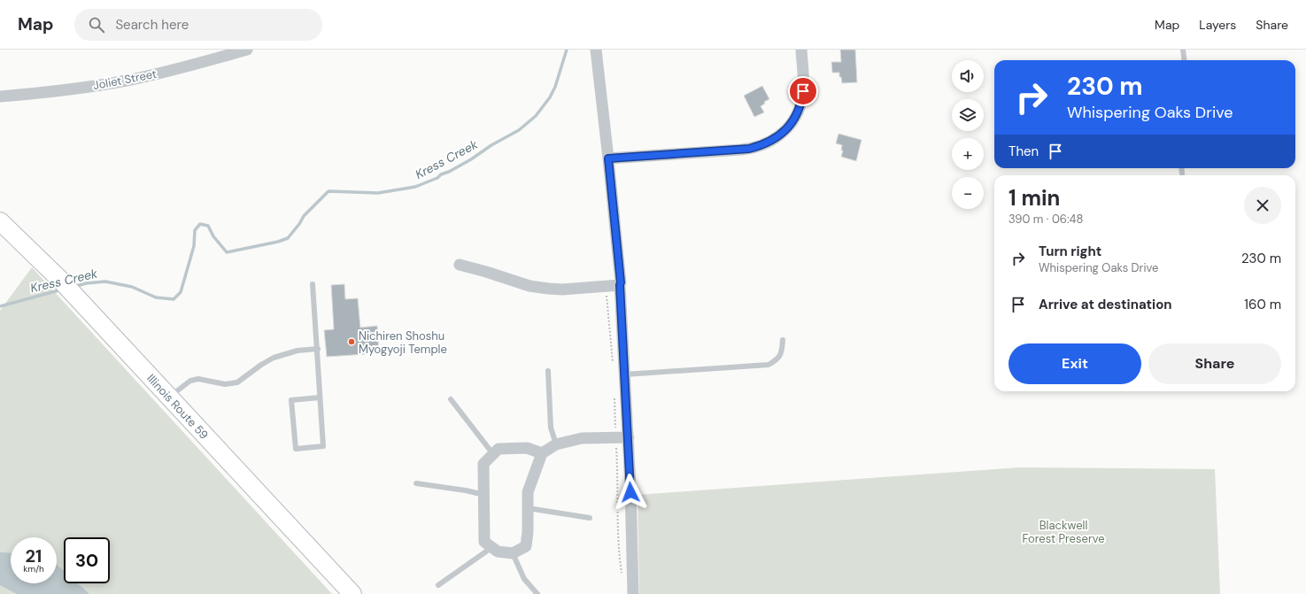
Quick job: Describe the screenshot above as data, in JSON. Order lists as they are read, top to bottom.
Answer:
{
  "streets": {
    "main road": ["Illinois Route 59"],
    "street": ["Joliet Street"]
  },
  "water": ["Kress Creek"],
  "parks": ["Blackwell Forest Preserve"],
  "places": ["Nichiren Shoshu Myogyoji Temple"],
  "page": {
    "header": "Map",
    "search": "Search here",
    "nav": ["Map", "Layers", "Share"],
    "map_buttons": ["+", "−"],
    "turn": ["230 m", "Whispering Oaks Drive"],
    "then": "Then",
    "heading": ["1 min", "390 m · 06:48"],
    "list": [
      {
        "name": "Turn right",
        "note": "Whispering Oaks Drive",
        "value": "230 m"
      },
      {
        "name": "Arrive at destination",
        "value": "160 m"
      }
    ],
    "buttons": ["Exit", "Share"],
    "speed": "21 km/h",
    "limit": "30"
  }
}
